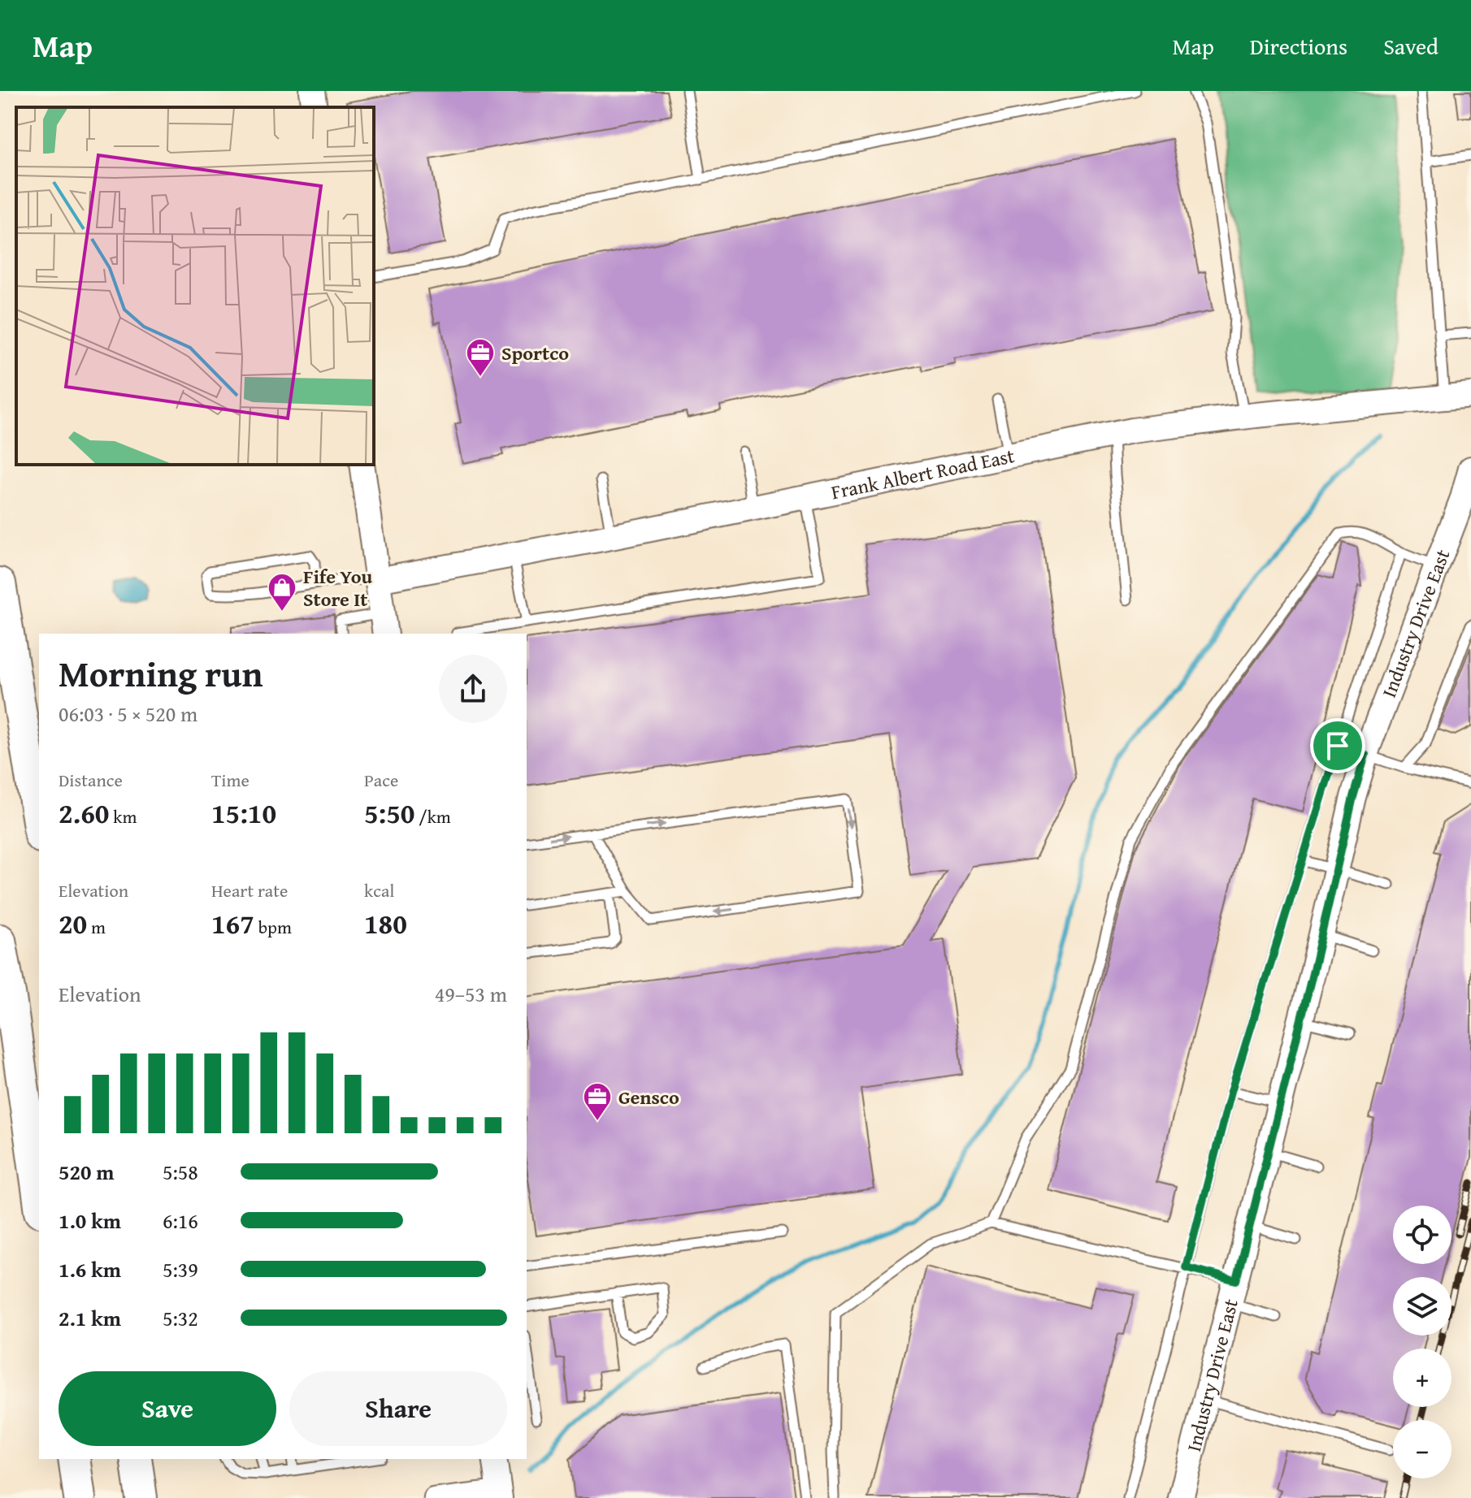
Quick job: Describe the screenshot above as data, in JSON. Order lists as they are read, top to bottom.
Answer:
{
  "streets": {
    "street": ["Frank Albert Road East", "Industry Drive East"]
  },
  "places": {
    "office": ["Sportco", "Gensco"],
    "shop": ["Fife You Store It"]
  },
  "page": {
    "header": "Map",
    "nav": ["Map", "Directions", "Saved"],
    "heading": ["Morning run", "06:03 · 5 × 520 m"],
    "stats": [
      ["Distance", "2.60 km"],
      ["Time", "15:10"],
      ["Pace", "5:50 /km"],
      ["Elevation", "20 m"],
      ["Heart rate", "167 bpm"],
      ["kcal", "180"]
    ],
    "chart": ["Elevation", "49–53 m"],
    "list": [
      {
        "name": "520 m",
        "note": "5:58"
      },
      {
        "name": "1.0 km",
        "note": "6:16"
      },
      {
        "name": "1.6 km",
        "note": "5:39"
      },
      {
        "name": "2.1 km",
        "note": "5:32"
      }
    ],
    "map_buttons": ["+", "−"],
    "buttons": ["Save", "Share"]
  }
}
